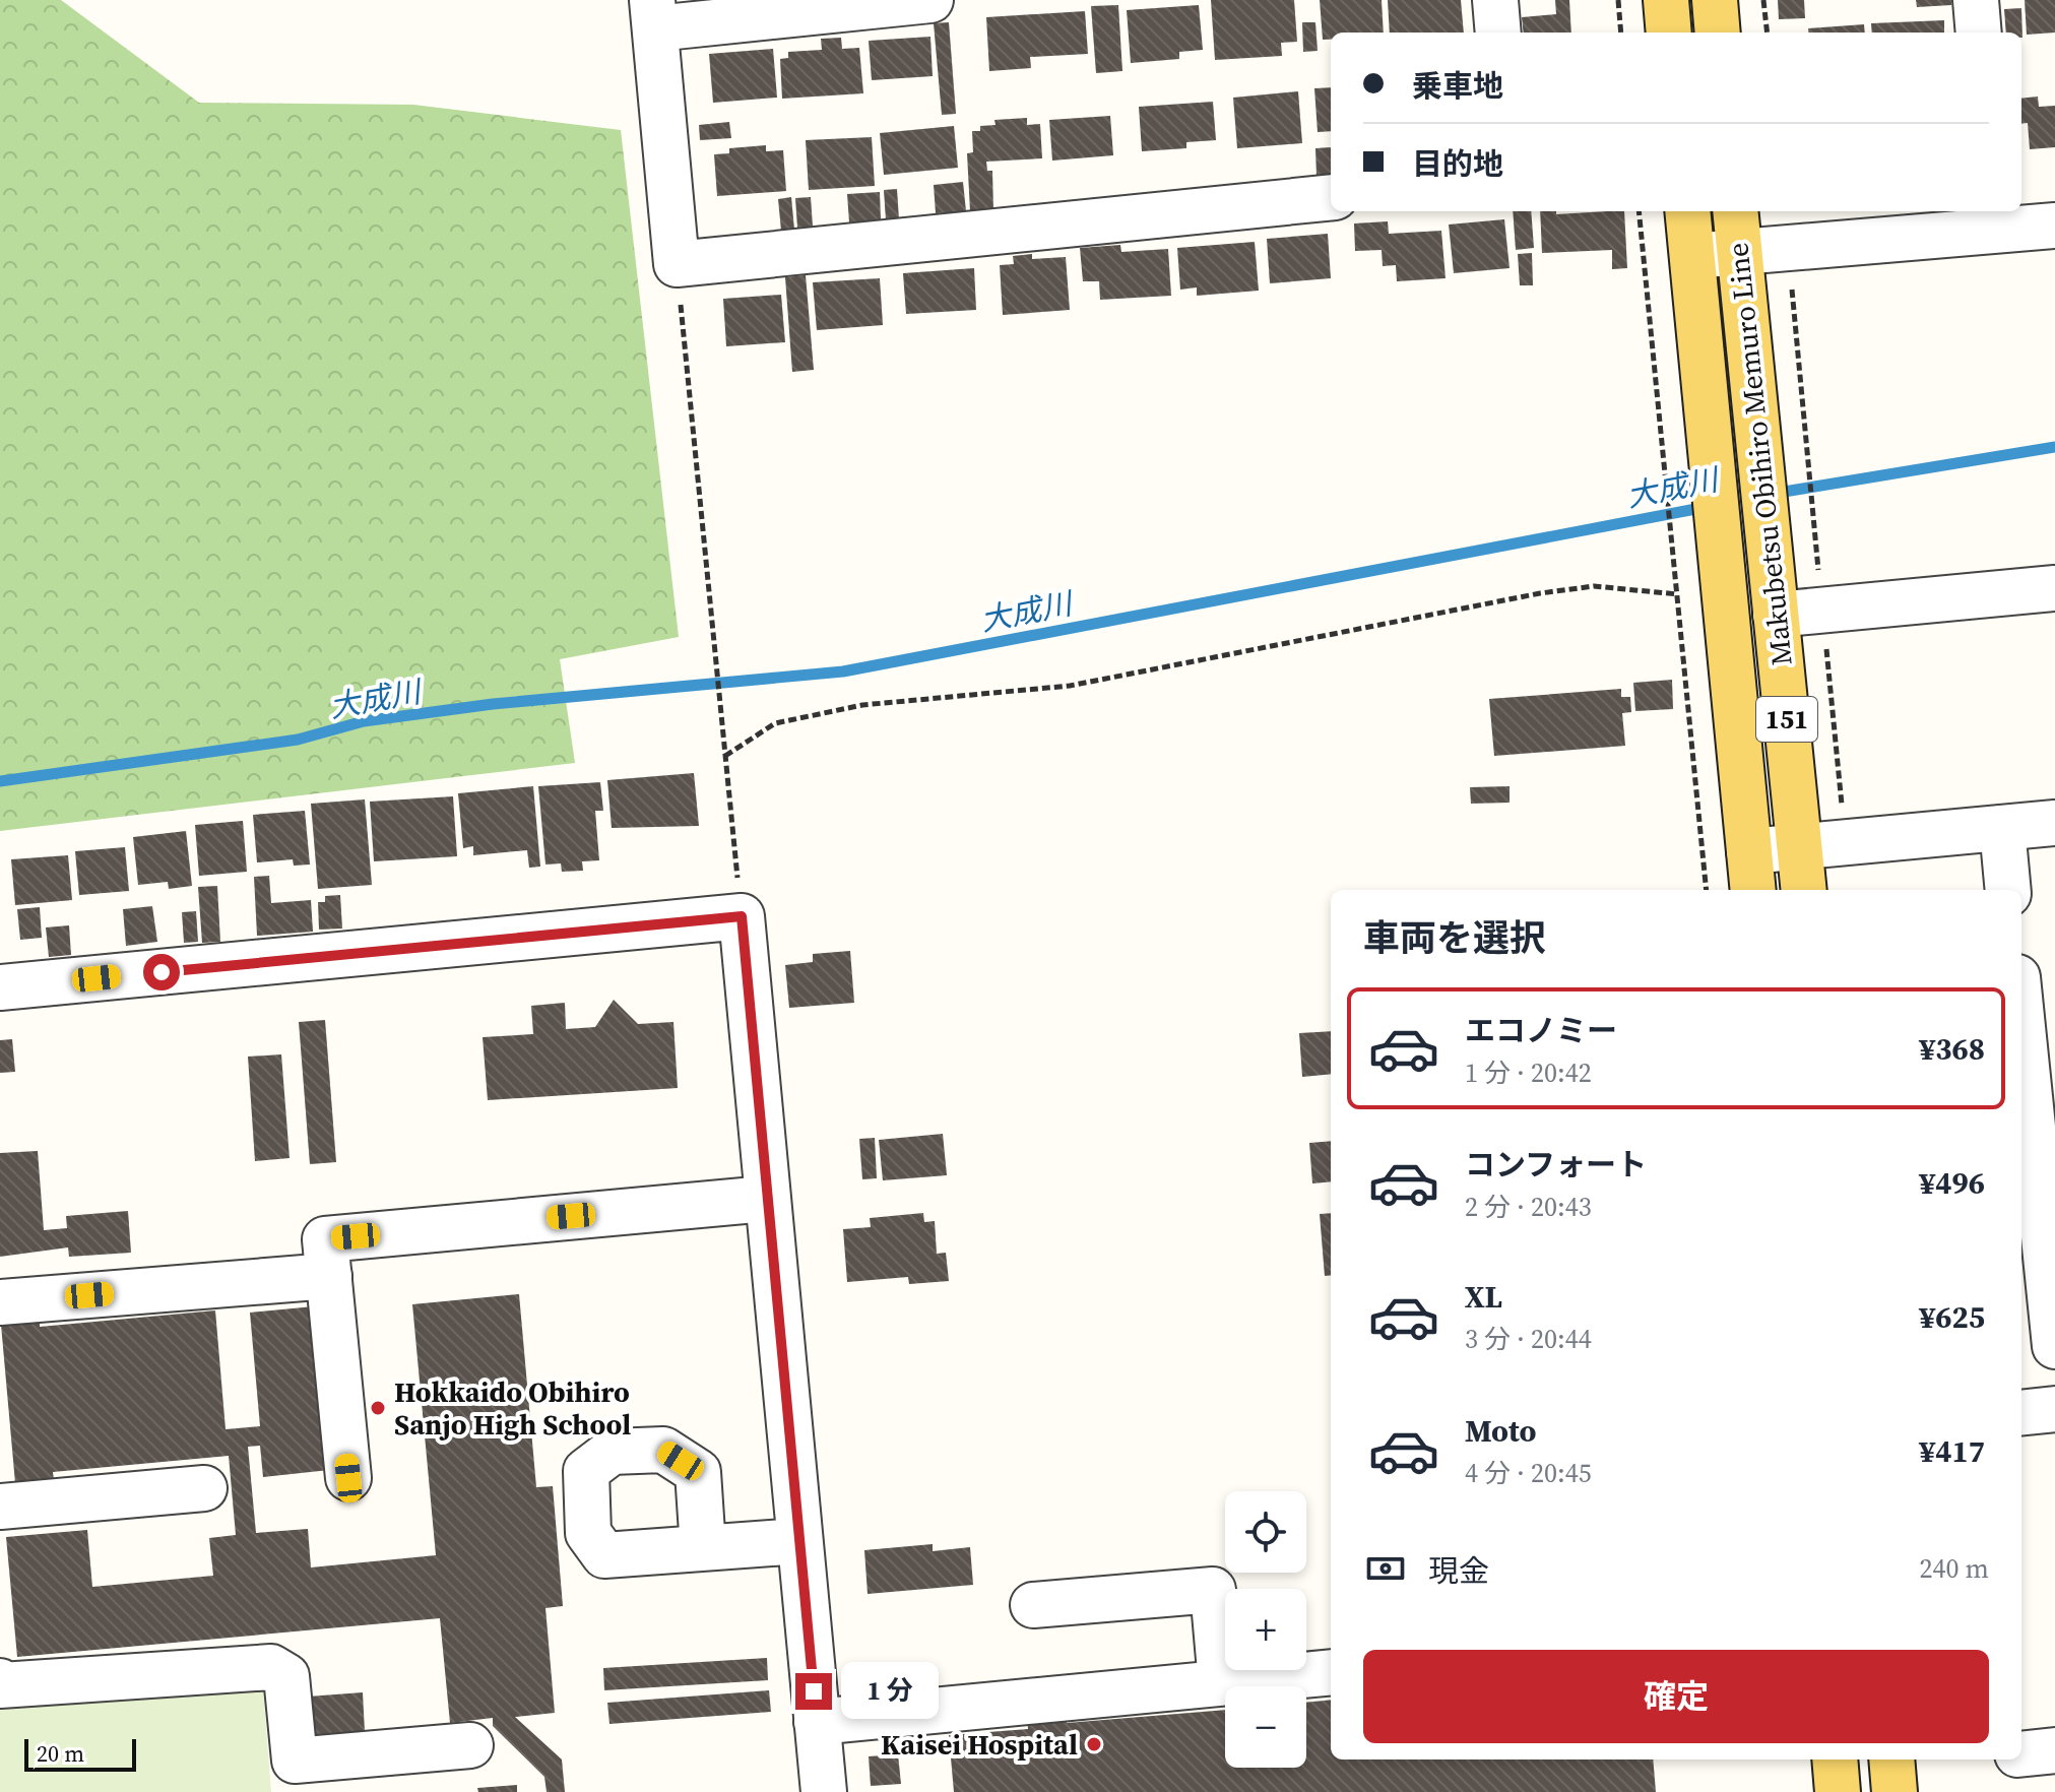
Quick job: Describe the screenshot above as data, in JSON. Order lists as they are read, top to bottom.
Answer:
{
  "streets": {
    "main road": ["Makubetsu Obihiro Memuro Line", "151"]
  },
  "water": ["大成川"],
  "places": ["Hokkaido Obihiro Sanjo High School", "Kaisei Hospital"],
  "scale_bar": "20 m",
  "page": {
    "banner": ["乗車地", "目的地"],
    "heading": "車両を選択",
    "list": [
      {
        "name": "エコノミー",
        "note": "1 分 · 20:42",
        "value": "¥368"
      },
      {
        "name": "コンフォート",
        "note": "2 分 · 20:43",
        "value": "¥496"
      },
      {
        "name": "XL",
        "note": "3 分 · 20:44",
        "value": "¥625"
      },
      {
        "name": "Moto",
        "note": "4 分 · 20:45",
        "value": "¥417"
      }
    ],
    "map_buttons": ["+", "−"],
    "pay": ["現金", "240 m"],
    "buttons": "確定",
    "bubble": "1 分",
    "scale": "20 m"
  }
}
